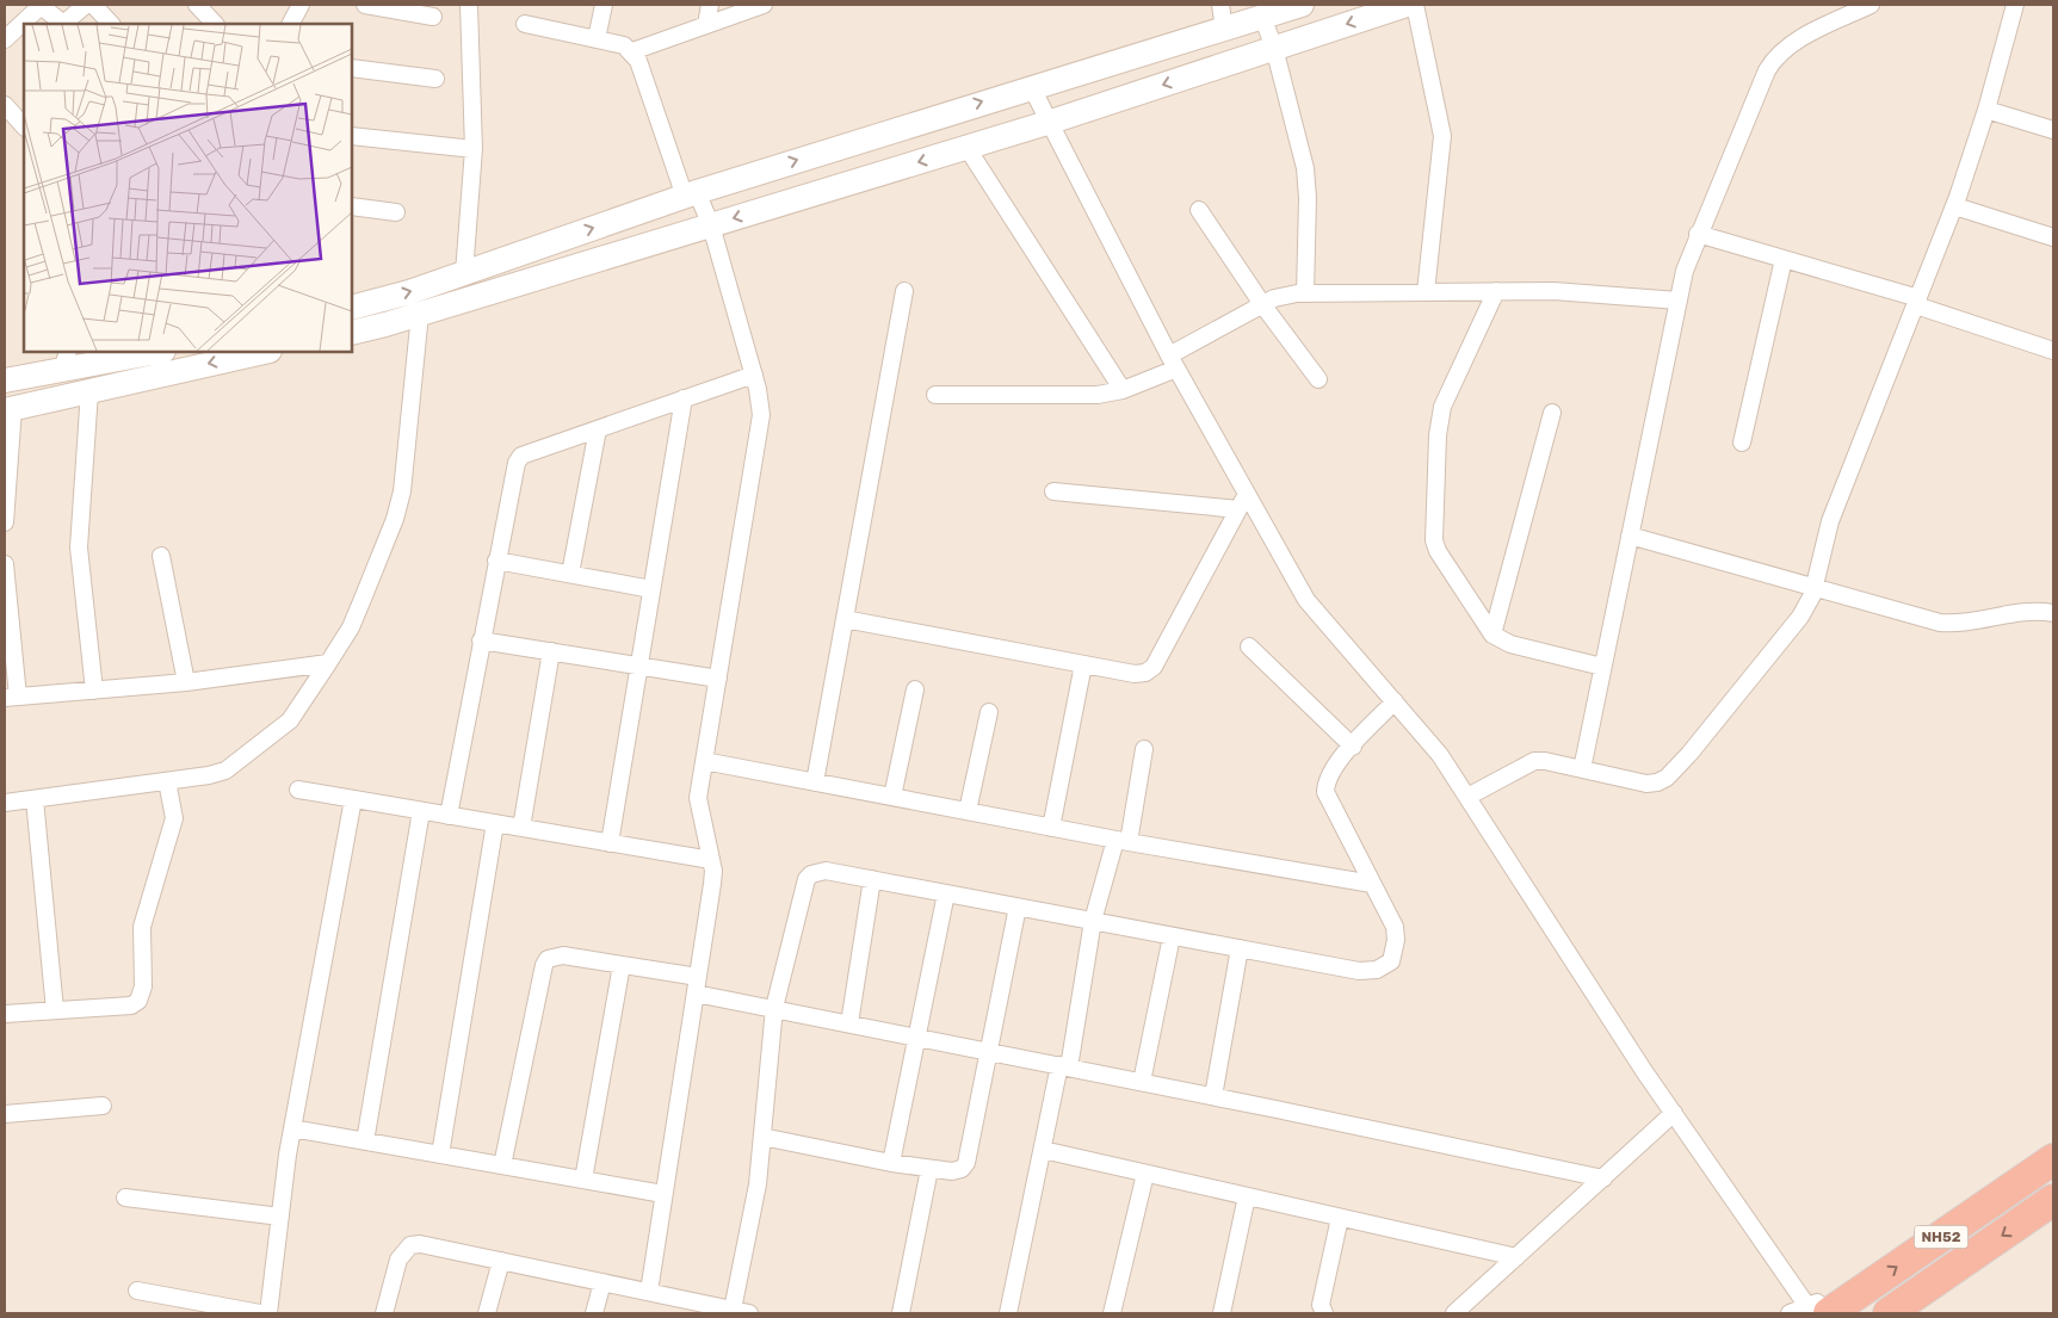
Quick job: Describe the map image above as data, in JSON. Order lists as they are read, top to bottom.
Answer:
{
  "streets": {
    "highway": ["NH52"]
  }
}
